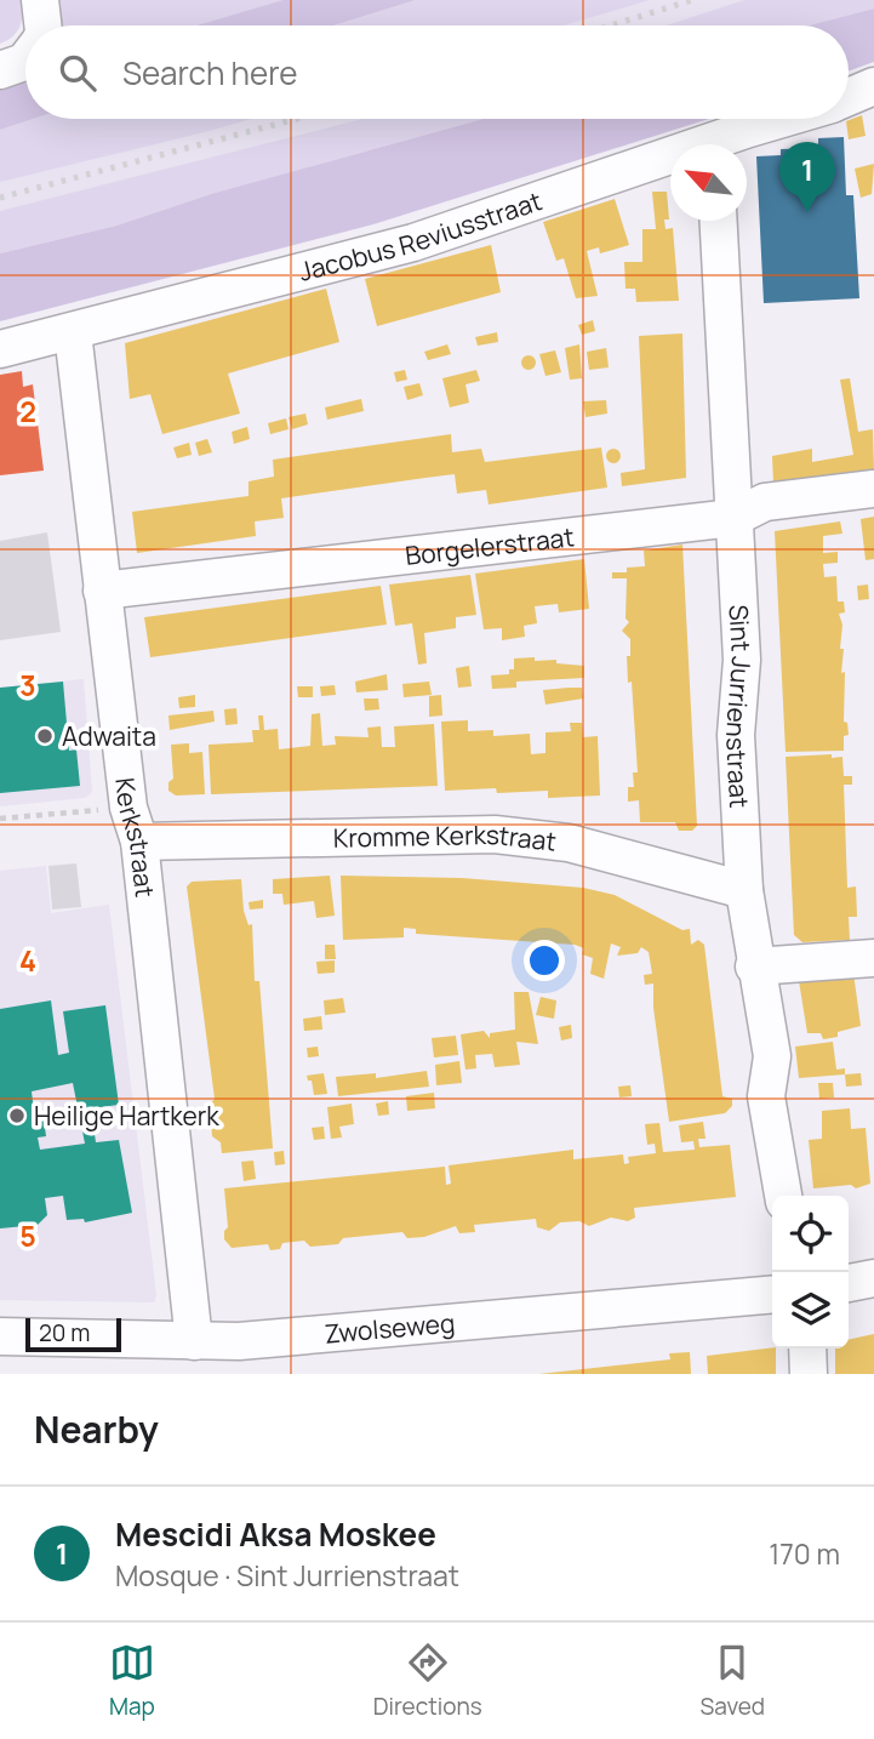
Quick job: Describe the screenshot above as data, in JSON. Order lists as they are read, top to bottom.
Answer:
{
  "streets": {
    "street": [
      "Jacobus Reviusstraat",
      "Borgelerstraat",
      "Sint Jurrienstraat",
      "Kerkstraat",
      "Kromme Kerkstraat",
      "Zwolseweg"
    ]
  },
  "crossings": [
    ["Jacobus Reviusstraat", "Kerkstraat"],
    ["Borgelerstraat", "Sint Jurrienstraat"],
    ["Borgelerstraat", "Kerkstraat"],
    ["Sint Jurrienstraat", "Kromme Kerkstraat"],
    ["Kerkstraat", "Kromme Kerkstraat"],
    ["Kerkstraat", "Zwolseweg"]
  ],
  "places": ["Adwaita", "Heilige Hartkerk"],
  "scale_bar": "20 m",
  "north": "top left",
  "page": {
    "search": "Search here",
    "pins": "1",
    "scale": "20 m",
    "heading": "Nearby",
    "list": [
      {
        "mark": "1",
        "name": "Mescidi Aksa Moskee",
        "note": "Mosque · Sint Jurrienstraat",
        "value": "170 m"
      }
    ],
    "nav": ["Map", "Directions", "Saved"]
  },
  "grid": {
    "rows": [
      "2",
      "3",
      "4",
      "5"
    ]
  }
}
